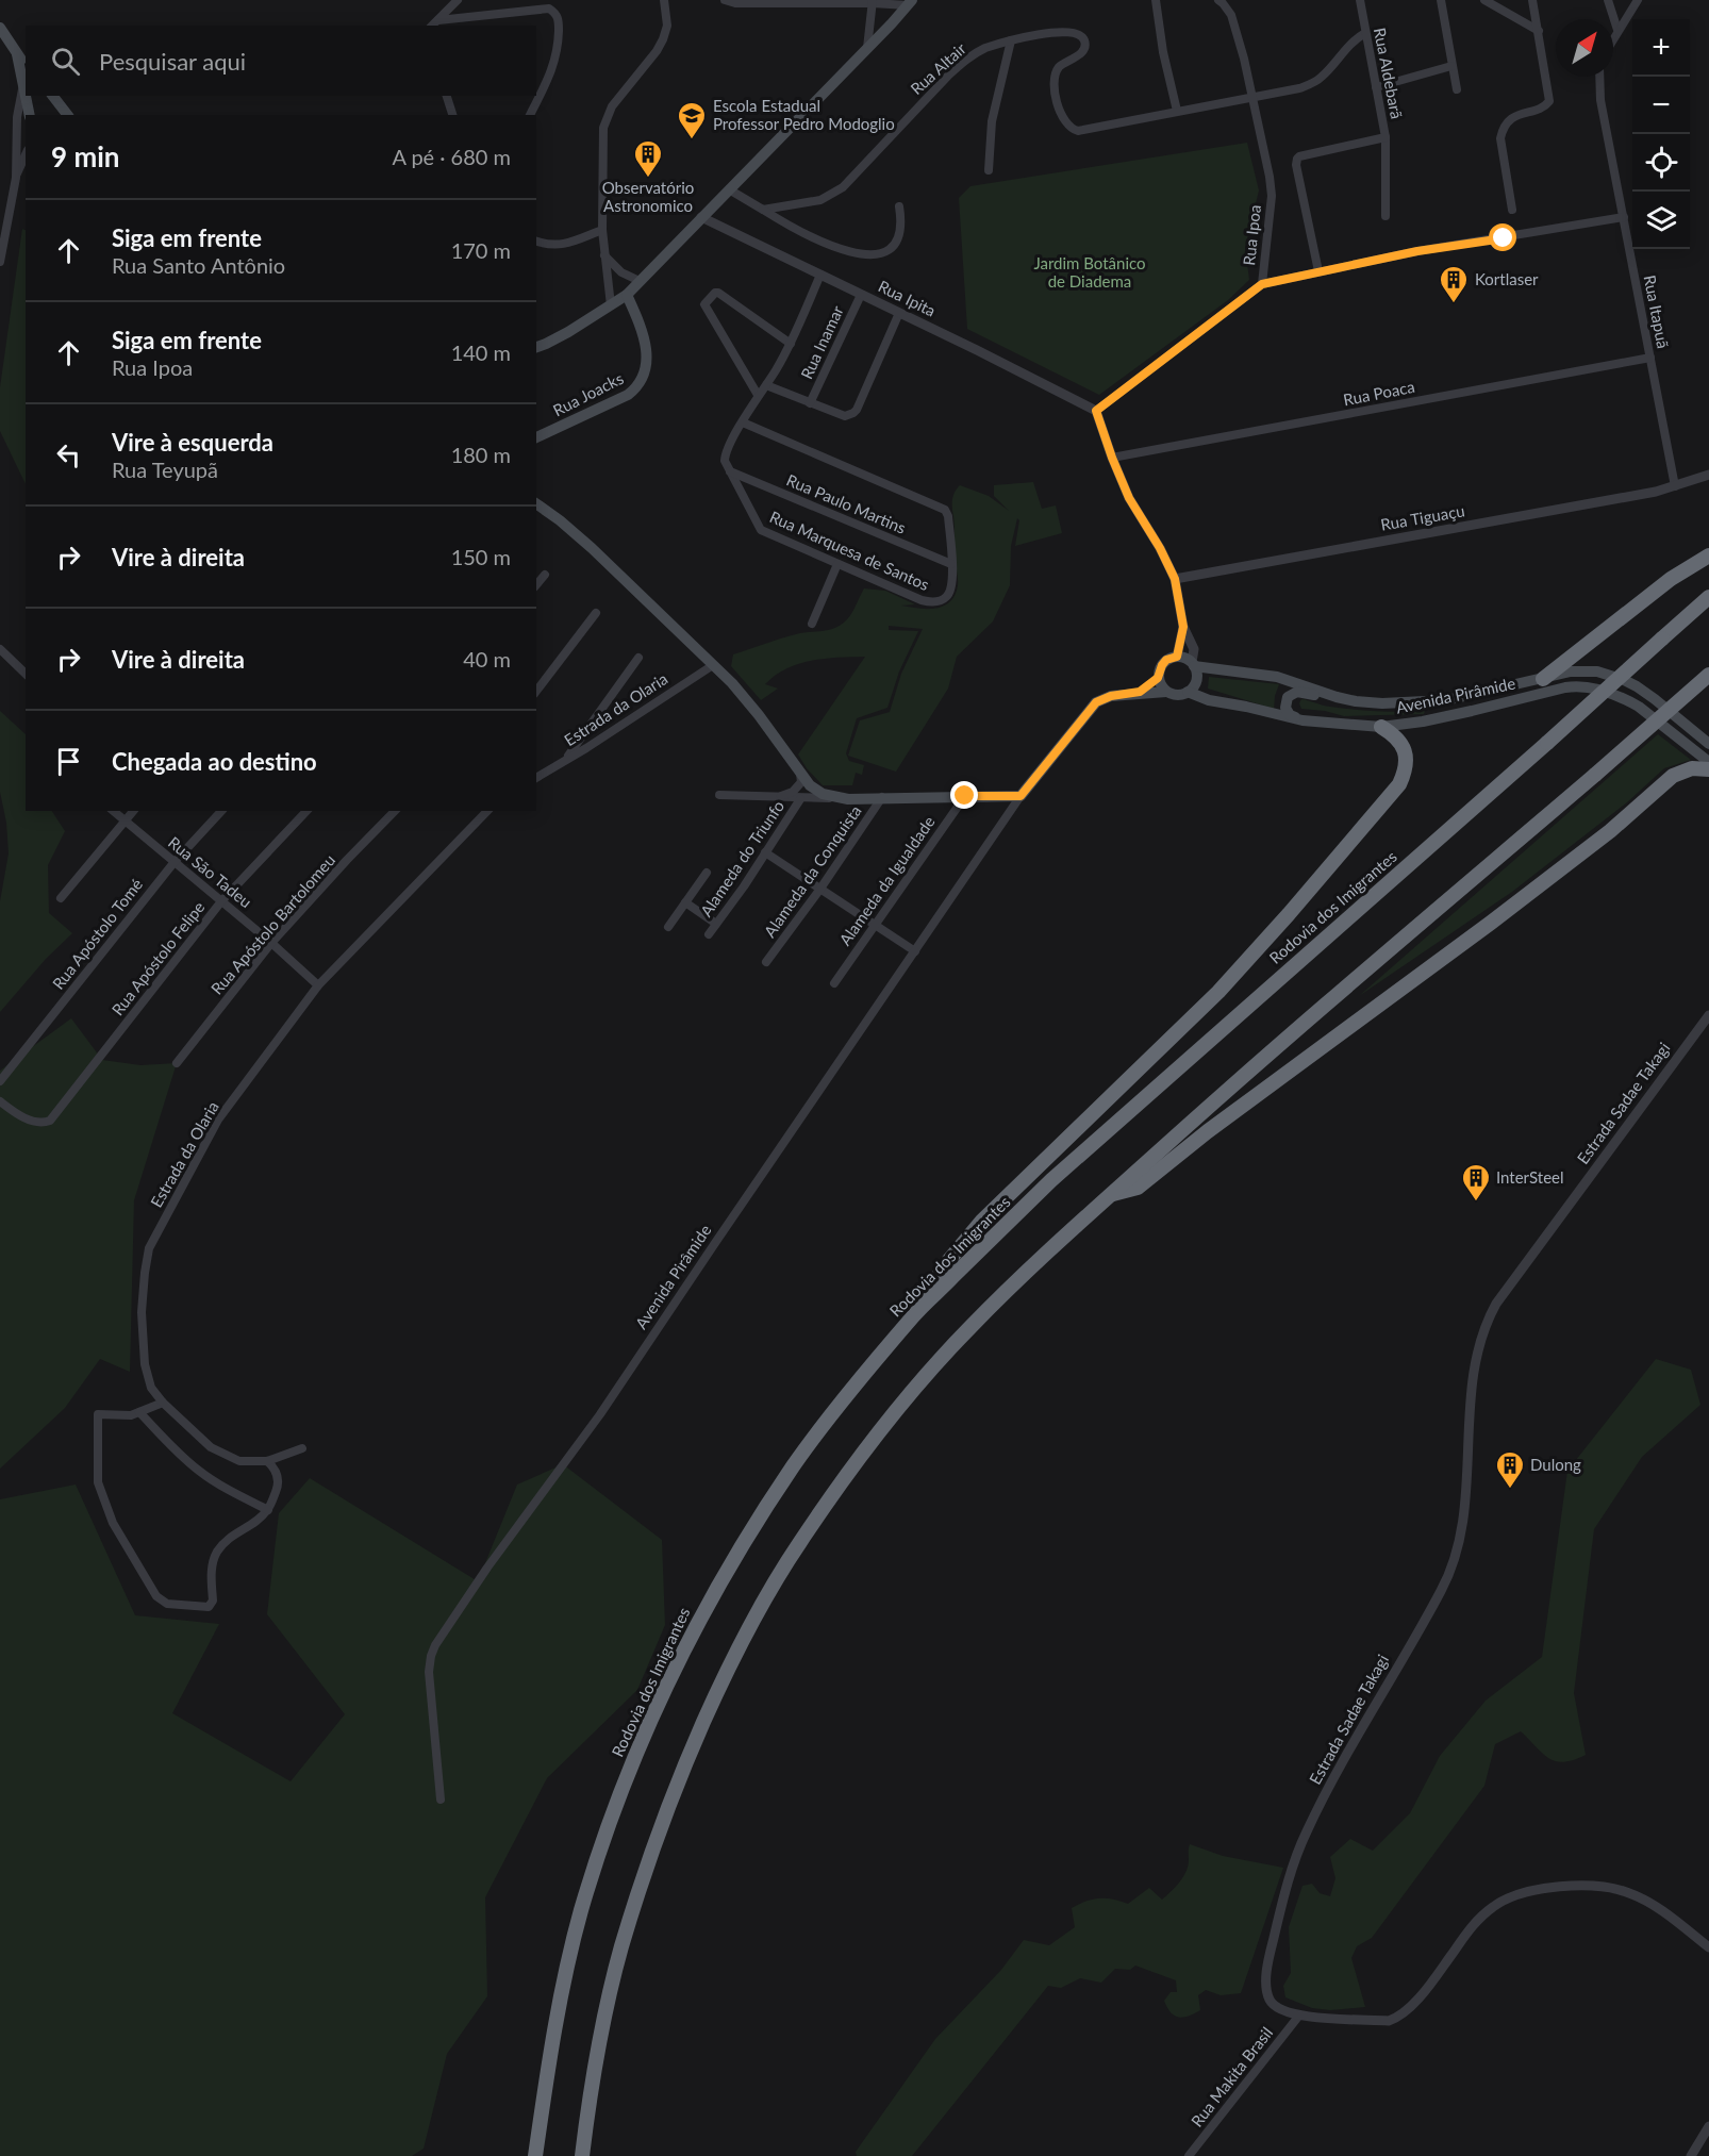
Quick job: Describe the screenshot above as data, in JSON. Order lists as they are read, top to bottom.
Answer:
{
  "streets": {
    "highway": ["Rodovia dos Imigrantes"],
    "main road": ["Rua Joacks", "Avenida Pirâmide"],
    "street": [
      "Rua Altair",
      "Rua Aldebarã",
      "Rua Ipoa",
      "Rua Ipita",
      "Rua Itapuã",
      "Rua Inamar",
      "Rua Poaca",
      "Rua Paulo Martins",
      "Rua Tiguaçu",
      "Rua Marquesa de Santos",
      "Estrada da Olaria",
      "Alameda do Triunfo",
      "Alameda da Conquista",
      "Rua São Tadeu",
      "Alameda da Igualdade",
      "Rua Apóstolo Bartolomeu",
      "Rua Apóstolo Tomé",
      "Rua Apóstolo Felipe",
      "Estrada Sadae Takagi",
      "Rua Makita Brasil"
    ]
  },
  "crossings": [
    ["Rua Altair", "Rua Aldebarã"],
    ["Rua Altair", "Rua Ipoa"],
    ["Rua Ipoa", "Rua Ipita"],
    ["Rua Ipita", "Rua Inamar"],
    ["Rua Itapuã", "Rua Poaca"],
    ["Rua Itapuã", "Rua Tiguaçu"],
    ["Rua Paulo Martins", "Rua Marquesa de Santos"],
    ["Estrada da Olaria", "Rua São Tadeu"],
    ["Rua São Tadeu", "Rua Apóstolo Bartolomeu"],
    ["Rua São Tadeu", "Rua Apóstolo Tomé"],
    ["Rua São Tadeu", "Rua Apóstolo Felipe"],
    ["Estrada Sadae Takagi", "Rua Makita Brasil"]
  ],
  "parks": ["Jardim Botânico de Diadema"],
  "places": {
    "school or university": ["Escola Estadual Professor Pedro Modoglio"],
    "building": [
      "Observatório Astronomico",
      "Kortlaser",
      "InterSteel",
      "Dulong"
    ]
  },
  "north": "top right",
  "page": {
    "map_buttons": ["+", "−"],
    "search": "Pesquisar aqui",
    "heading": ["9 min", "A pé · 680 m"],
    "list": [
      ["Siga em frente", "Rua Santo Antônio", "170 m"],
      ["Siga em frente", "Rua Ipoa", "140 m"],
      ["Vire à esquerda", "Rua Teyupã", "180 m"],
      ["Vire à direita", "150 m"],
      ["Vire à direita", "40 m"],
      "Chegada ao destino"
    ]
  }
}
